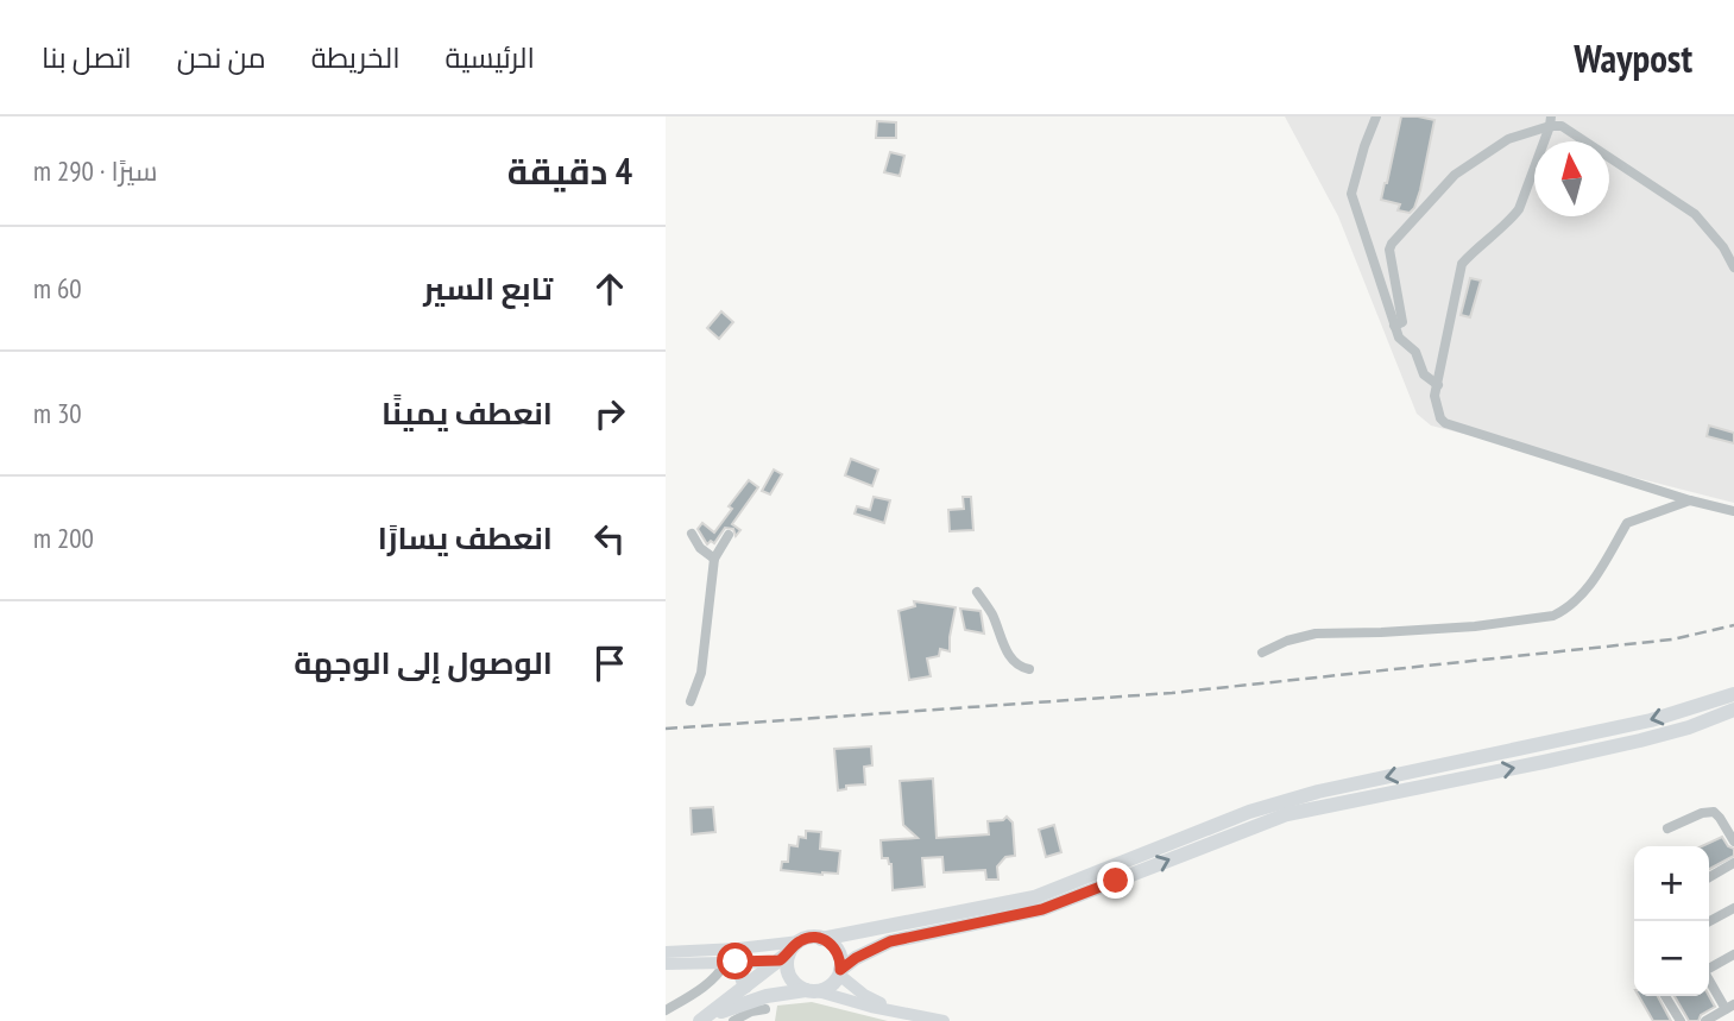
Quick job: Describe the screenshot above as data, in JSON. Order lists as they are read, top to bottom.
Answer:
{
  "north": "top",
  "page": {
    "header": "Waypost",
    "nav": [
      "الرئيسية",
      "الخريطة",
      "من نحن",
      "اتصل بنا"
    ],
    "heading": ["4 دقيقة", "سيرًا · 290 m"],
    "list": [
      ["تابع السير", "60 m"],
      ["انعطف يمينًا", "30 m"],
      ["انعطف يسارًا", "200 m"],
      "الوصول إلى الوجهة"
    ],
    "map_buttons": ["+", "−"]
  }
}
